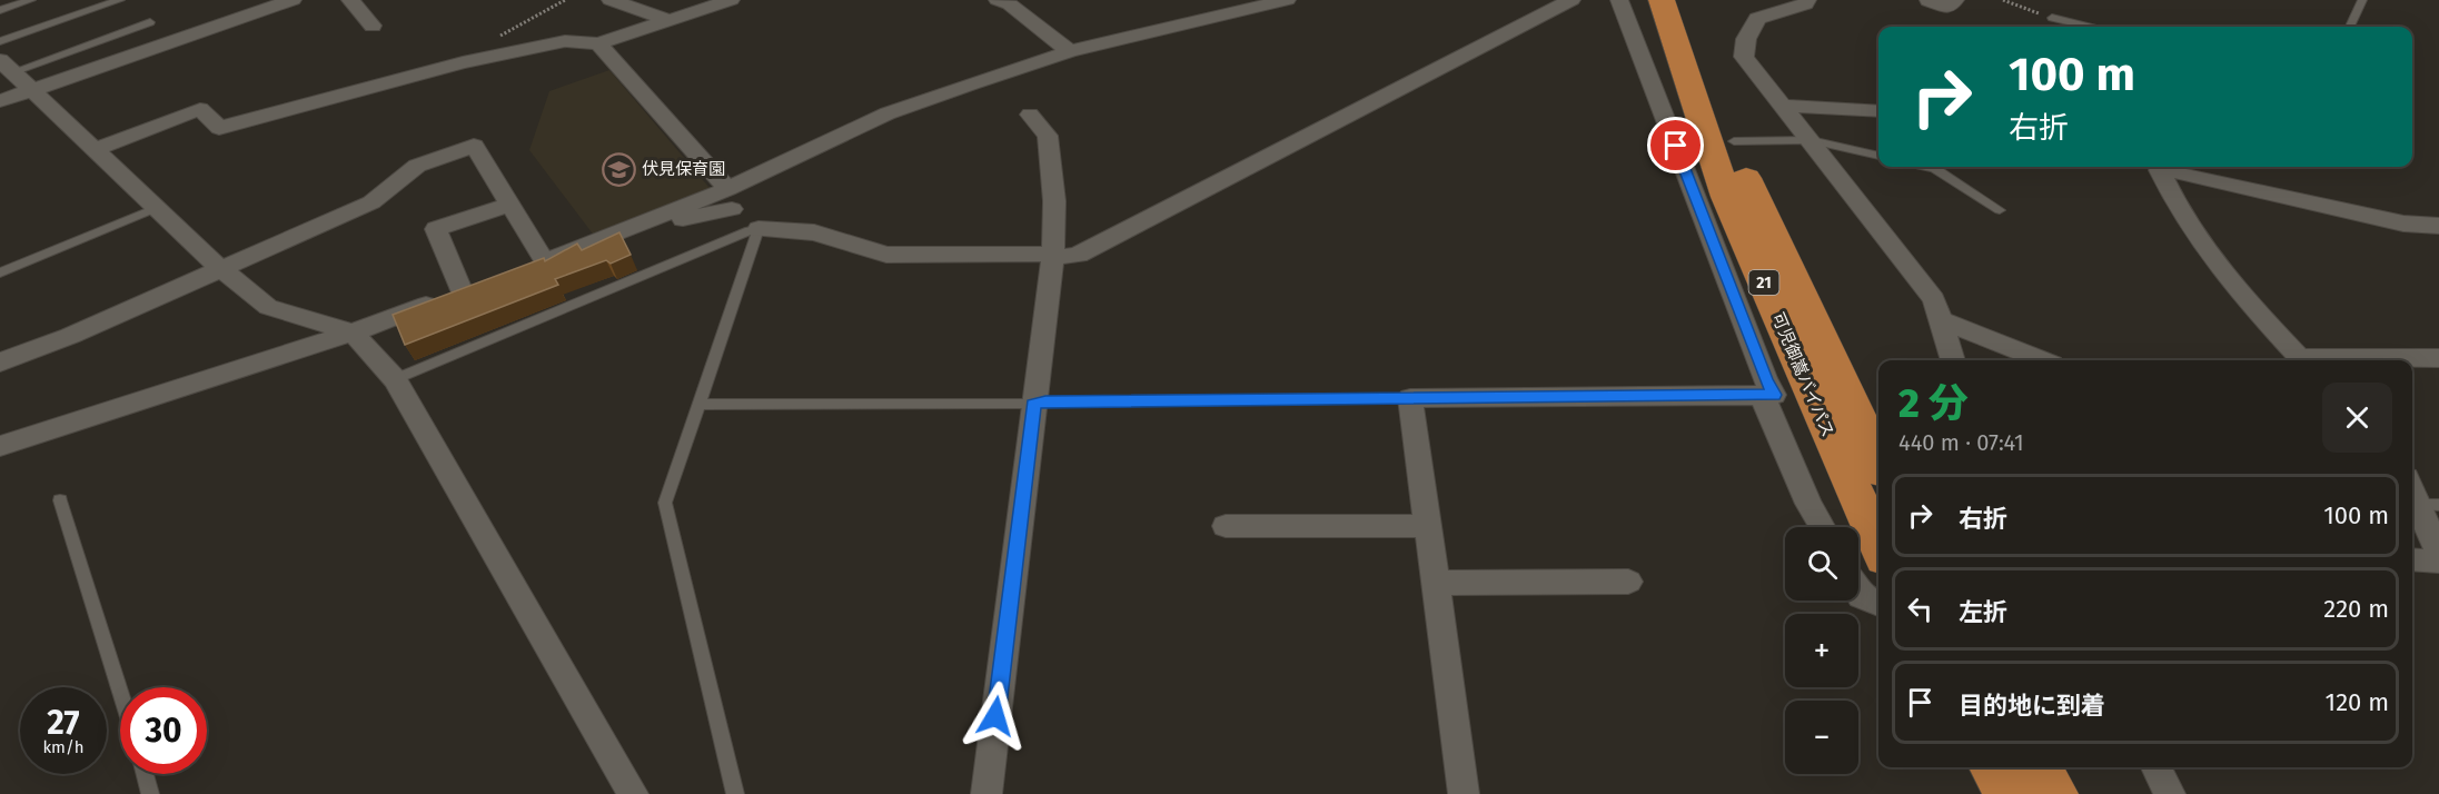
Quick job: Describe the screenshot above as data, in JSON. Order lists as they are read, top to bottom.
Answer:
{
  "streets": {
    "highway": ["21", "可児御嵩バイパス"]
  },
  "places": {
    "school or university": ["伏見保育園"]
  },
  "page": {
    "turn": ["100 m", "右折"],
    "heading": ["2 分", "440 m · 07:41"],
    "list": [
      {
        "name": "右折",
        "value": "100 m"
      },
      {
        "name": "左折",
        "value": "220 m"
      },
      {
        "name": "目的地に到着",
        "value": "120 m"
      }
    ],
    "map_buttons": ["+", "−"],
    "speed": "27 km/h",
    "limit": "30"
  }
}
